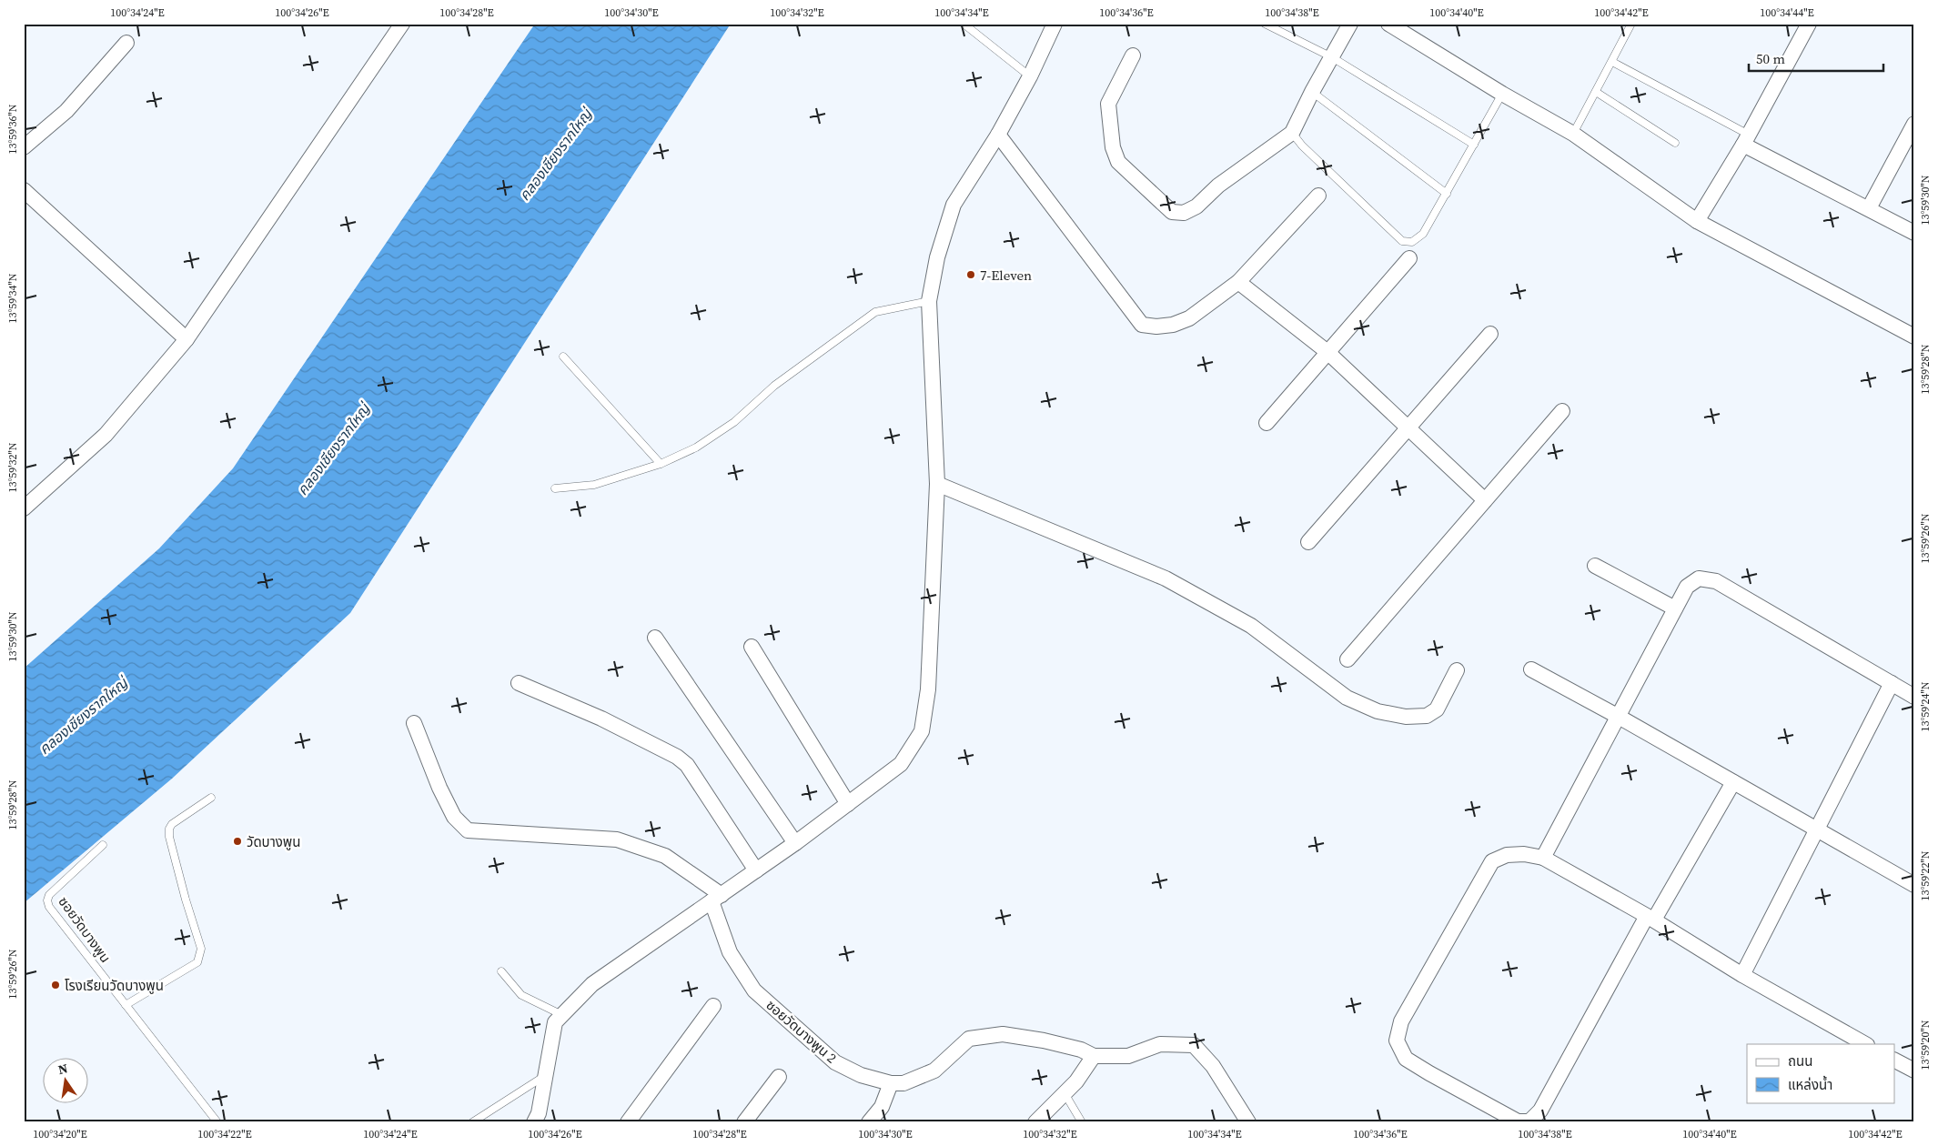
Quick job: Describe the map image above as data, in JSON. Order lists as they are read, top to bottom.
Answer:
{
  "streets": {
    "street": ["ซอยวัดบางพูน 2"],
    "lane": ["ซอยวัดบางพูน"]
  },
  "water": ["คลองเชียงรากใหญ่"],
  "places": ["7-Eleven", "วัดบางพูน", "โรงเรียนวัดบางพูน"],
  "legend": ["ถนน", "แหล่งน้ำ"],
  "scale_bar": "50 m",
  "north": "top",
  "coordinates": [
    "100°34'24\"E",
    "100°34'26\"E",
    "100°34'28\"E",
    "100°34'30\"E",
    "100°34'32\"E",
    "100°34'34\"E",
    "100°34'36\"E",
    "100°34'38\"E",
    "100°34'40\"E",
    "100°34'42\"E",
    "100°34'44\"E",
    "13°59'36\"N",
    "13°59'30\"N",
    "13°59'34\"N",
    "13°59'28\"N",
    "13°59'32\"N",
    "13°59'26\"N",
    "13°59'24\"N",
    "13°59'22\"N",
    "13°59'20\"N",
    "100°34'20\"E",
    "100°34'22\"E"
  ]
}
